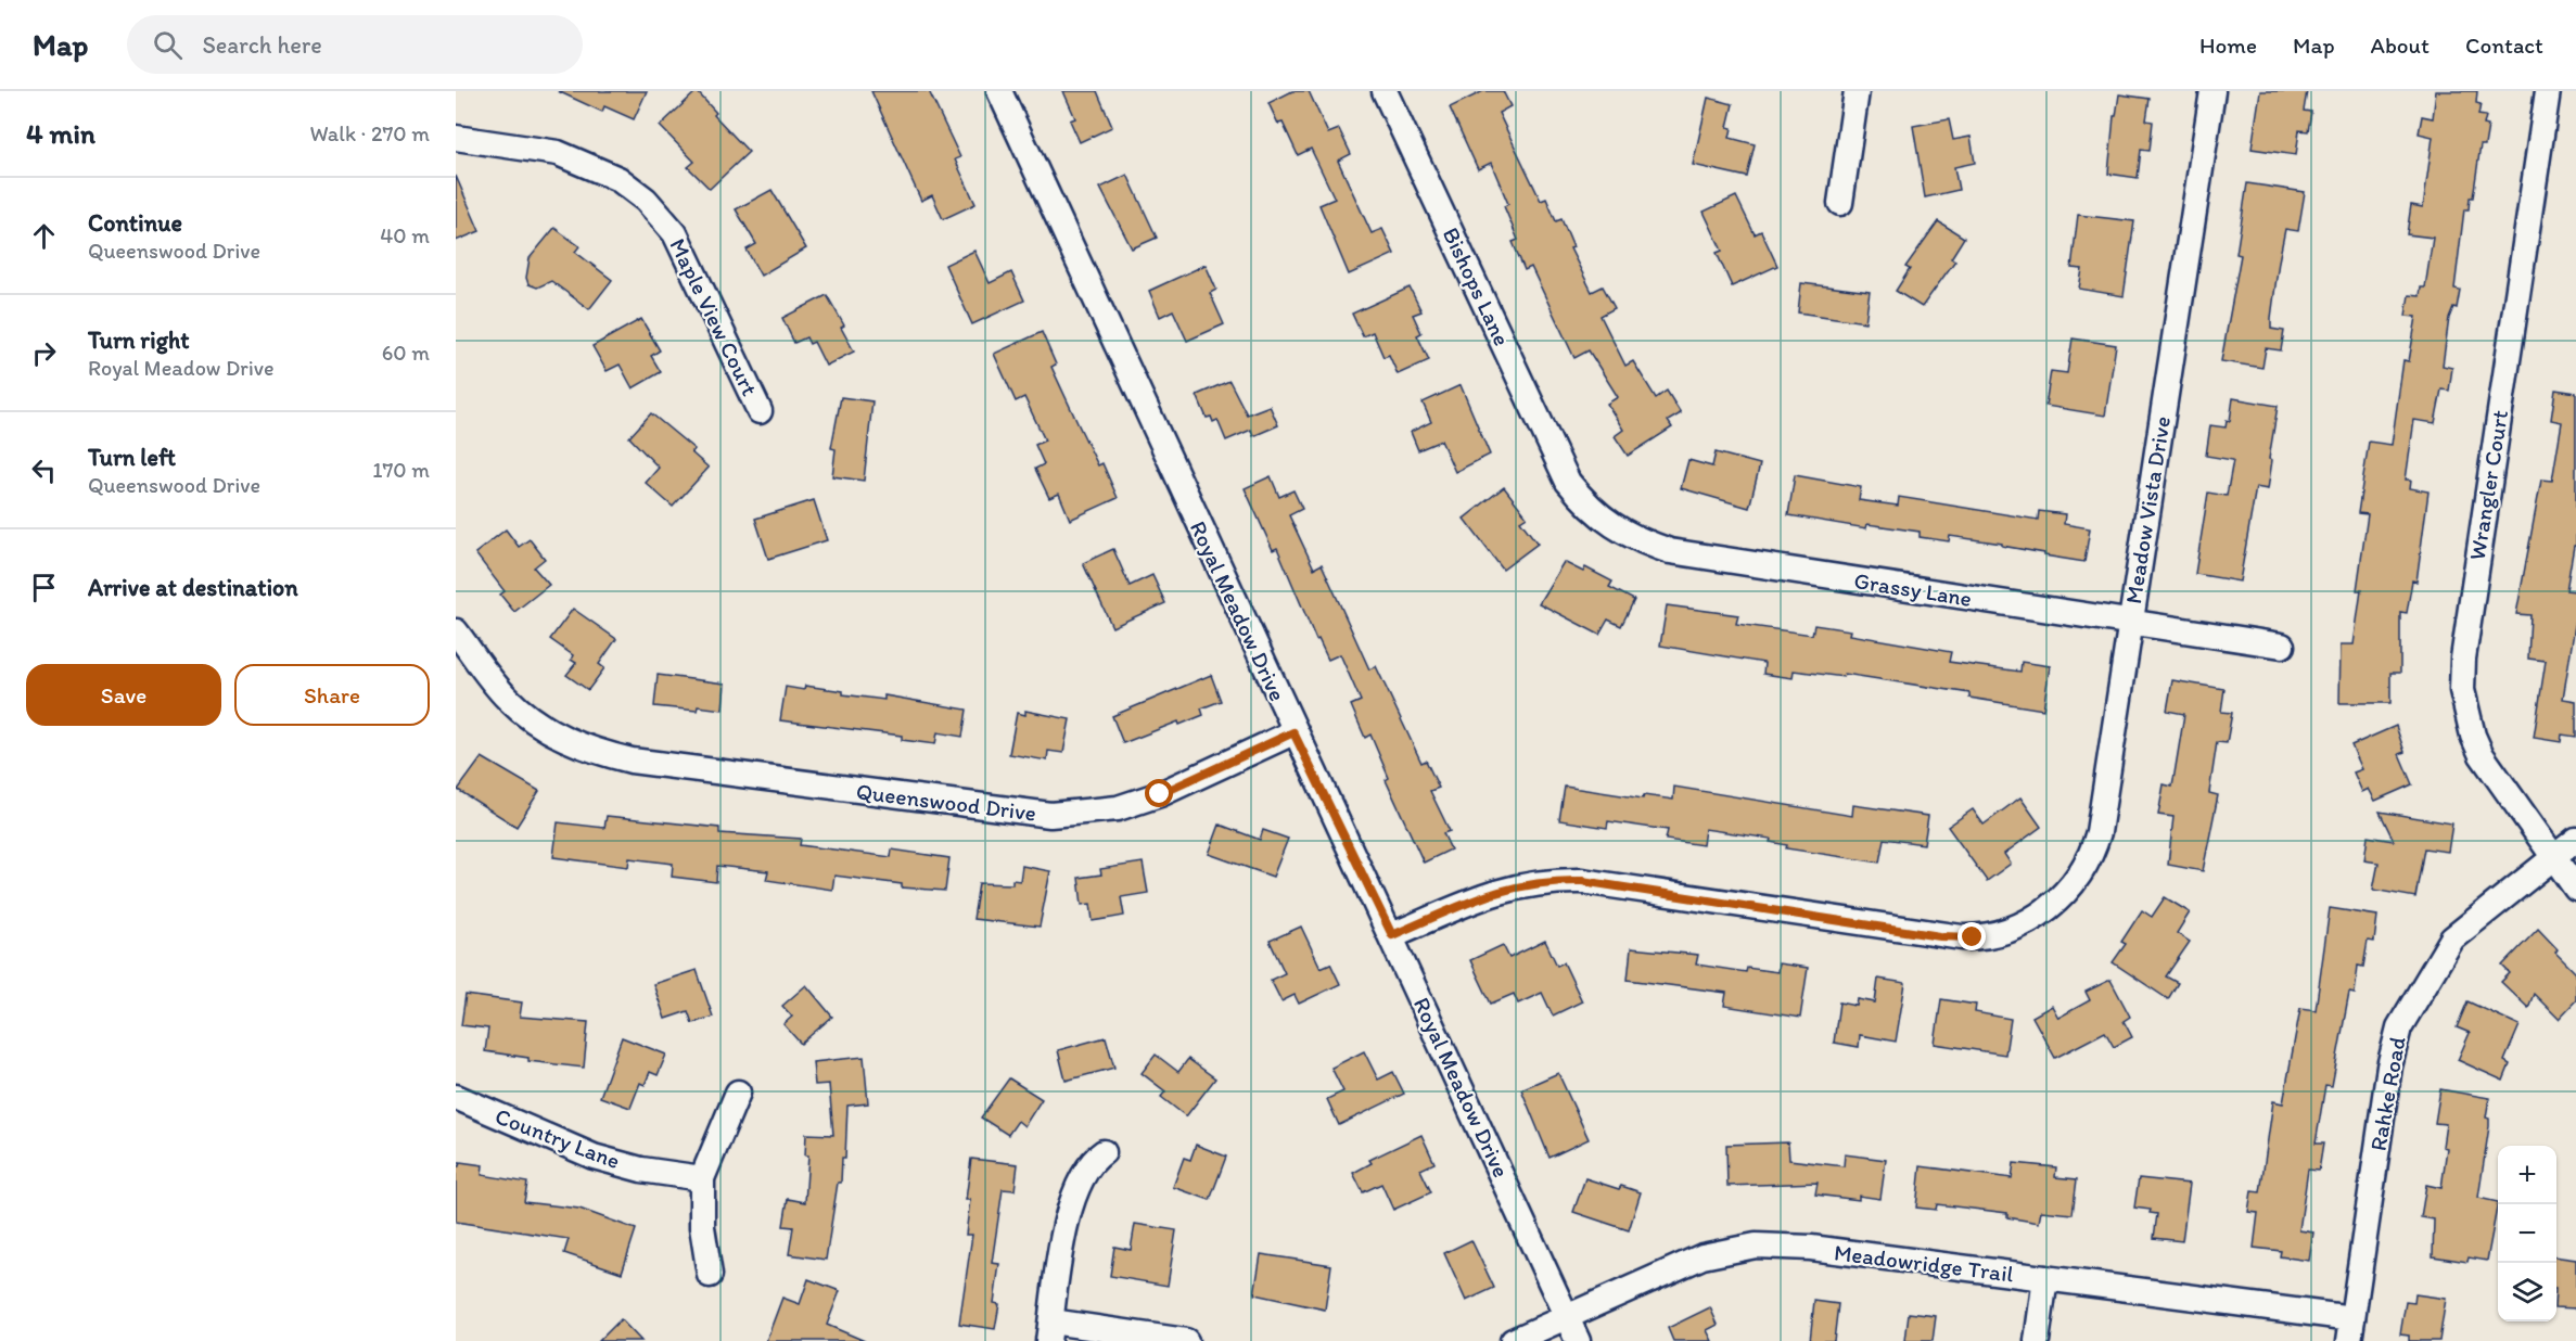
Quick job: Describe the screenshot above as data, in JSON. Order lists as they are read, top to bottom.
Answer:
{
  "streets": {
    "street": [
      "Bishops Lane",
      "Maple View Court",
      "Wrangler Court",
      "Meadow Vista Drive",
      "Grassy Lane",
      "Royal Meadow Drive",
      "Queenswood Drive",
      "Rahke Road",
      "Country Lane",
      "Meadowridge Trail"
    ]
  },
  "crossings": [
    ["Bishops Lane", "Grassy Lane"],
    ["Wrangler Court", "Rahke Road"],
    ["Meadow Vista Drive", "Grassy Lane"],
    ["Meadow Vista Drive", "Royal Meadow Drive"],
    ["Royal Meadow Drive", "Queenswood Drive"],
    ["Royal Meadow Drive", "Meadowridge Trail"],
    ["Rahke Road", "Meadowridge Trail"]
  ],
  "page": {
    "header": "Map",
    "search": "Search here",
    "nav": [
      "Home",
      "Map",
      "About",
      "Contact"
    ],
    "heading": ["4 min", "Walk · 270 m"],
    "list": [
      ["Continue", "Queenswood Drive", "40 m"],
      ["Turn right", "Royal Meadow Drive", "60 m"],
      ["Turn left", "Queenswood Drive", "170 m"],
      "Arrive at destination"
    ],
    "buttons": ["Save", "Share"],
    "map_buttons": ["+", "−"]
  }
}
